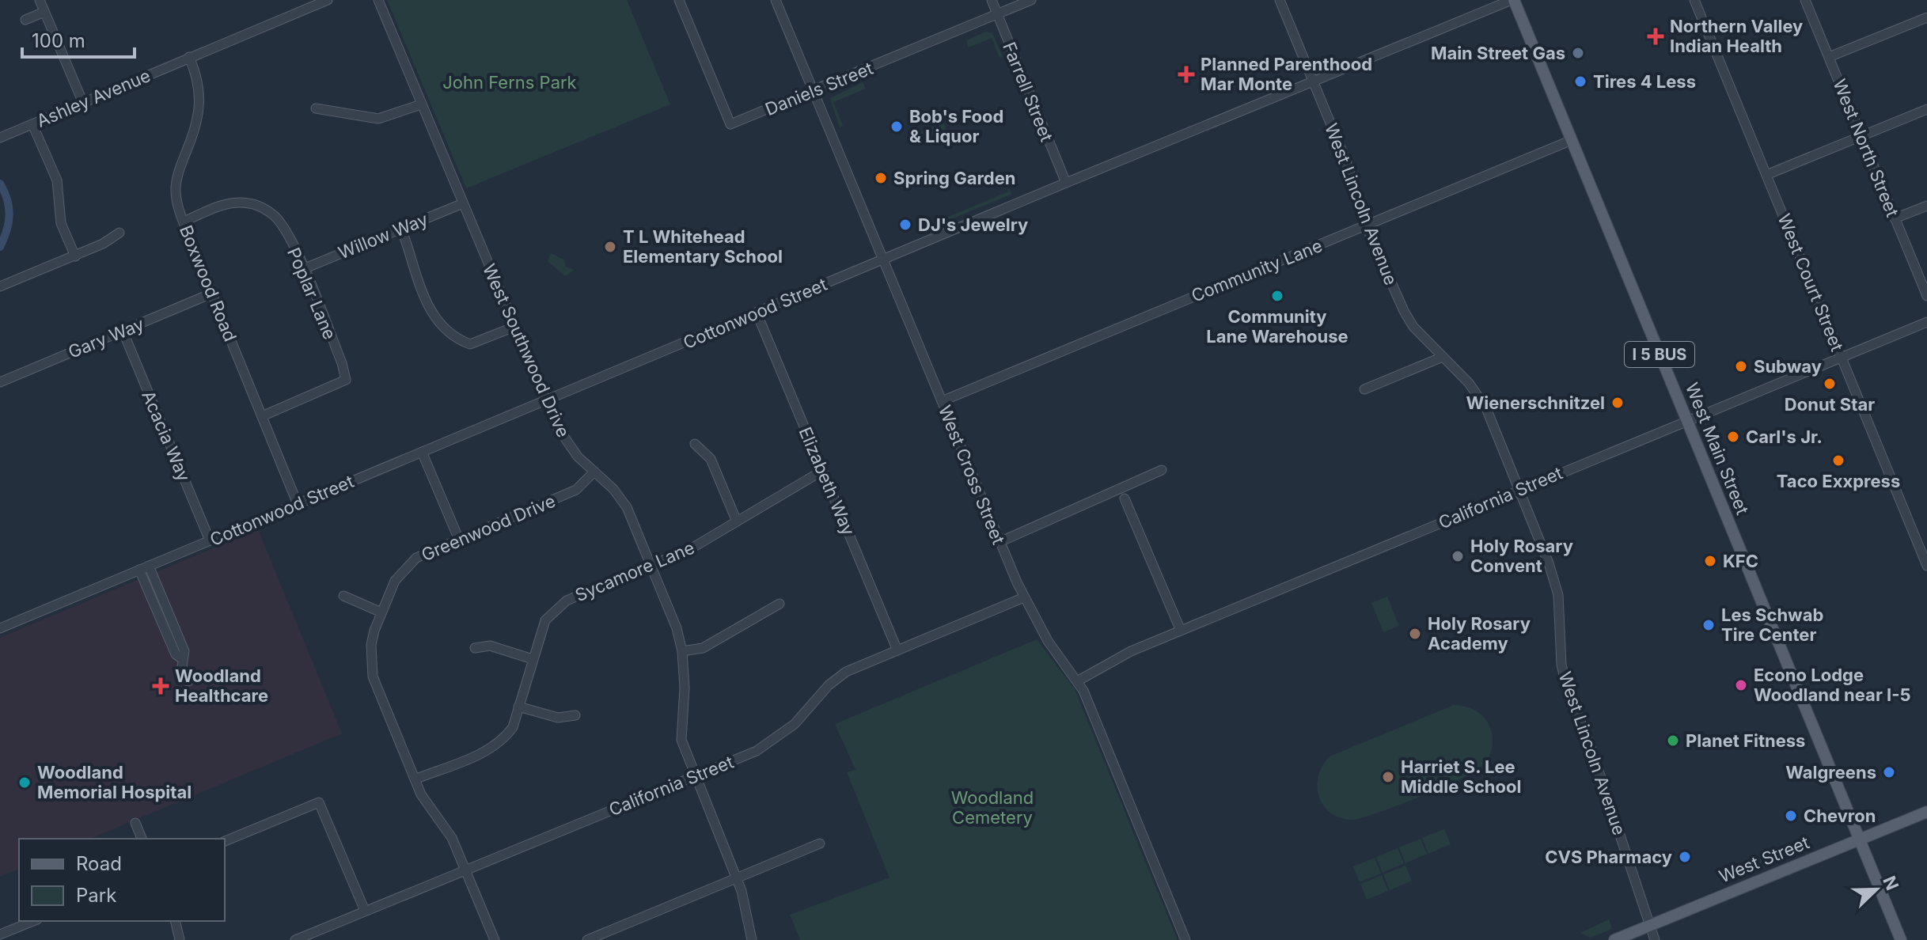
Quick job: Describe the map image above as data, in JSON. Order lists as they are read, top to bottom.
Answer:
{
  "streets": {
    "main road": ["I 5 BUS", "West Main Street", "West Street"],
    "street": [
      "Daniels Street",
      "Farrell Street",
      "Ashley Avenue",
      "West North Street",
      "West Lincoln Avenue",
      "Willow Way",
      "Community Lane",
      "West Court Street",
      "Boxwood Road",
      "Poplar Lane",
      "Cottonwood Street",
      "Gary Way",
      "West Southwood Drive",
      "Acacia Way",
      "West Cross Street",
      "Elizabeth Way",
      "California Street",
      "Greenwood Drive",
      "Sycamore Lane"
    ]
  },
  "crossings": [
    ["Daniels Street", "Farrell Street"],
    ["Daniels Street", "West Cross Street"],
    ["Farrell Street", "Cottonwood Street"],
    ["Ashley Avenue", "Boxwood Road"],
    ["West Lincoln Avenue", "Community Lane"],
    ["West Lincoln Avenue", "Cottonwood Street"],
    ["West Lincoln Avenue", "California Street"],
    ["West Lincoln Avenue", "West Street"],
    ["Willow Way", "Poplar Lane"],
    ["Willow Way", "West Southwood Drive"],
    ["Community Lane", "West Main Street"],
    ["Community Lane", "West Cross Street"],
    ["West Court Street", "California Street"],
    ["Boxwood Road", "Poplar Lane"],
    ["Boxwood Road", "Cottonwood Street"],
    ["Boxwood Road", "Gary Way"],
    ["Cottonwood Street", "West Southwood Drive"],
    ["Cottonwood Street", "Acacia Way"],
    ["Cottonwood Street", "West Main Street"],
    ["Cottonwood Street", "West Cross Street"],
    ["Cottonwood Street", "Elizabeth Way"],
    ["Gary Way", "Acacia Way"],
    ["West Southwood Drive", "California Street"],
    ["West Southwood Drive", "Greenwood Drive"],
    ["West Southwood Drive", "Sycamore Lane"],
    ["I 5 BUS", "West Main Street"],
    ["I 5 BUS", "West Street"],
    ["West Main Street", "California Street"],
    ["West Main Street", "West Street"],
    ["West Cross Street", "California Street"],
    ["Elizabeth Way", "California Street"],
    ["Elizabeth Way", "Sycamore Lane"],
    ["California Street", "Greenwood Drive"],
    ["Greenwood Drive", "Sycamore Lane"]
  ],
  "parks": ["John Ferns Park", "Woodland Cemetery"],
  "places": {
    "health": ["Northern Valley Indian Health", "Planned Parenthood Mar Monte", "Woodland Healthcare"],
    "other": [
      "Main Street Gas",
      "Tires 4 Less",
      "Bob's Food & Liquor",
      "Spring Garden",
      "DJ's Jewelry",
      "T L Whitehead Elementary School",
      "Community Lane Warehouse",
      "Subway",
      "Donut Star",
      "Wienerschnitzel",
      "Carl's Jr.",
      "Taco Exxpress",
      "Holy Rosary Convent",
      "KFC",
      "Les Schwab Tire Center",
      "Holy Rosary Academy",
      "Econo Lodge Woodland near I-5",
      "Planet Fitness",
      "Walgreens",
      "Harriet S. Lee Middle School",
      "Woodland Memorial Hospital",
      "Chevron",
      "CVS Pharmacy"
    ]
  },
  "legend": ["Road", "Park"],
  "scale_bar": "100 m",
  "north": "top right"
}
